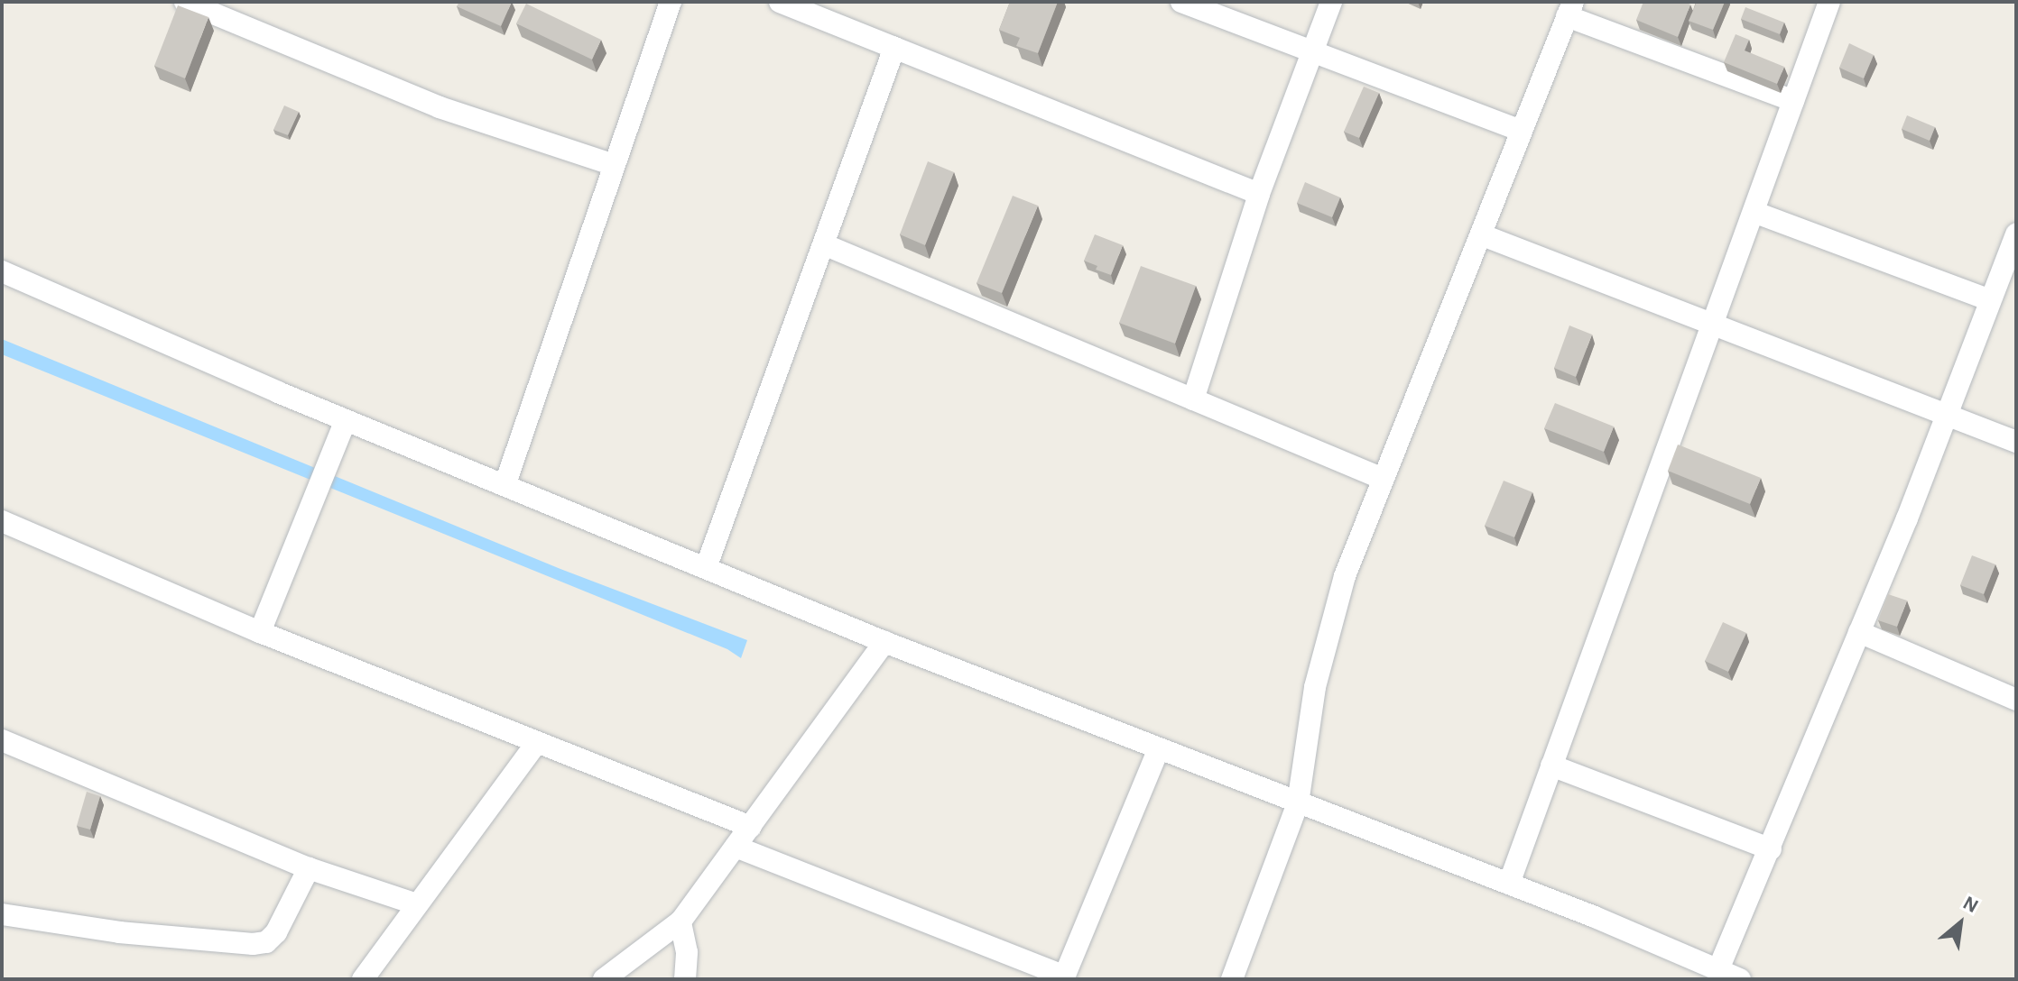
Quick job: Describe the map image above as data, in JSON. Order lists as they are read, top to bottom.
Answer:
{
  "north": "top right"
}
